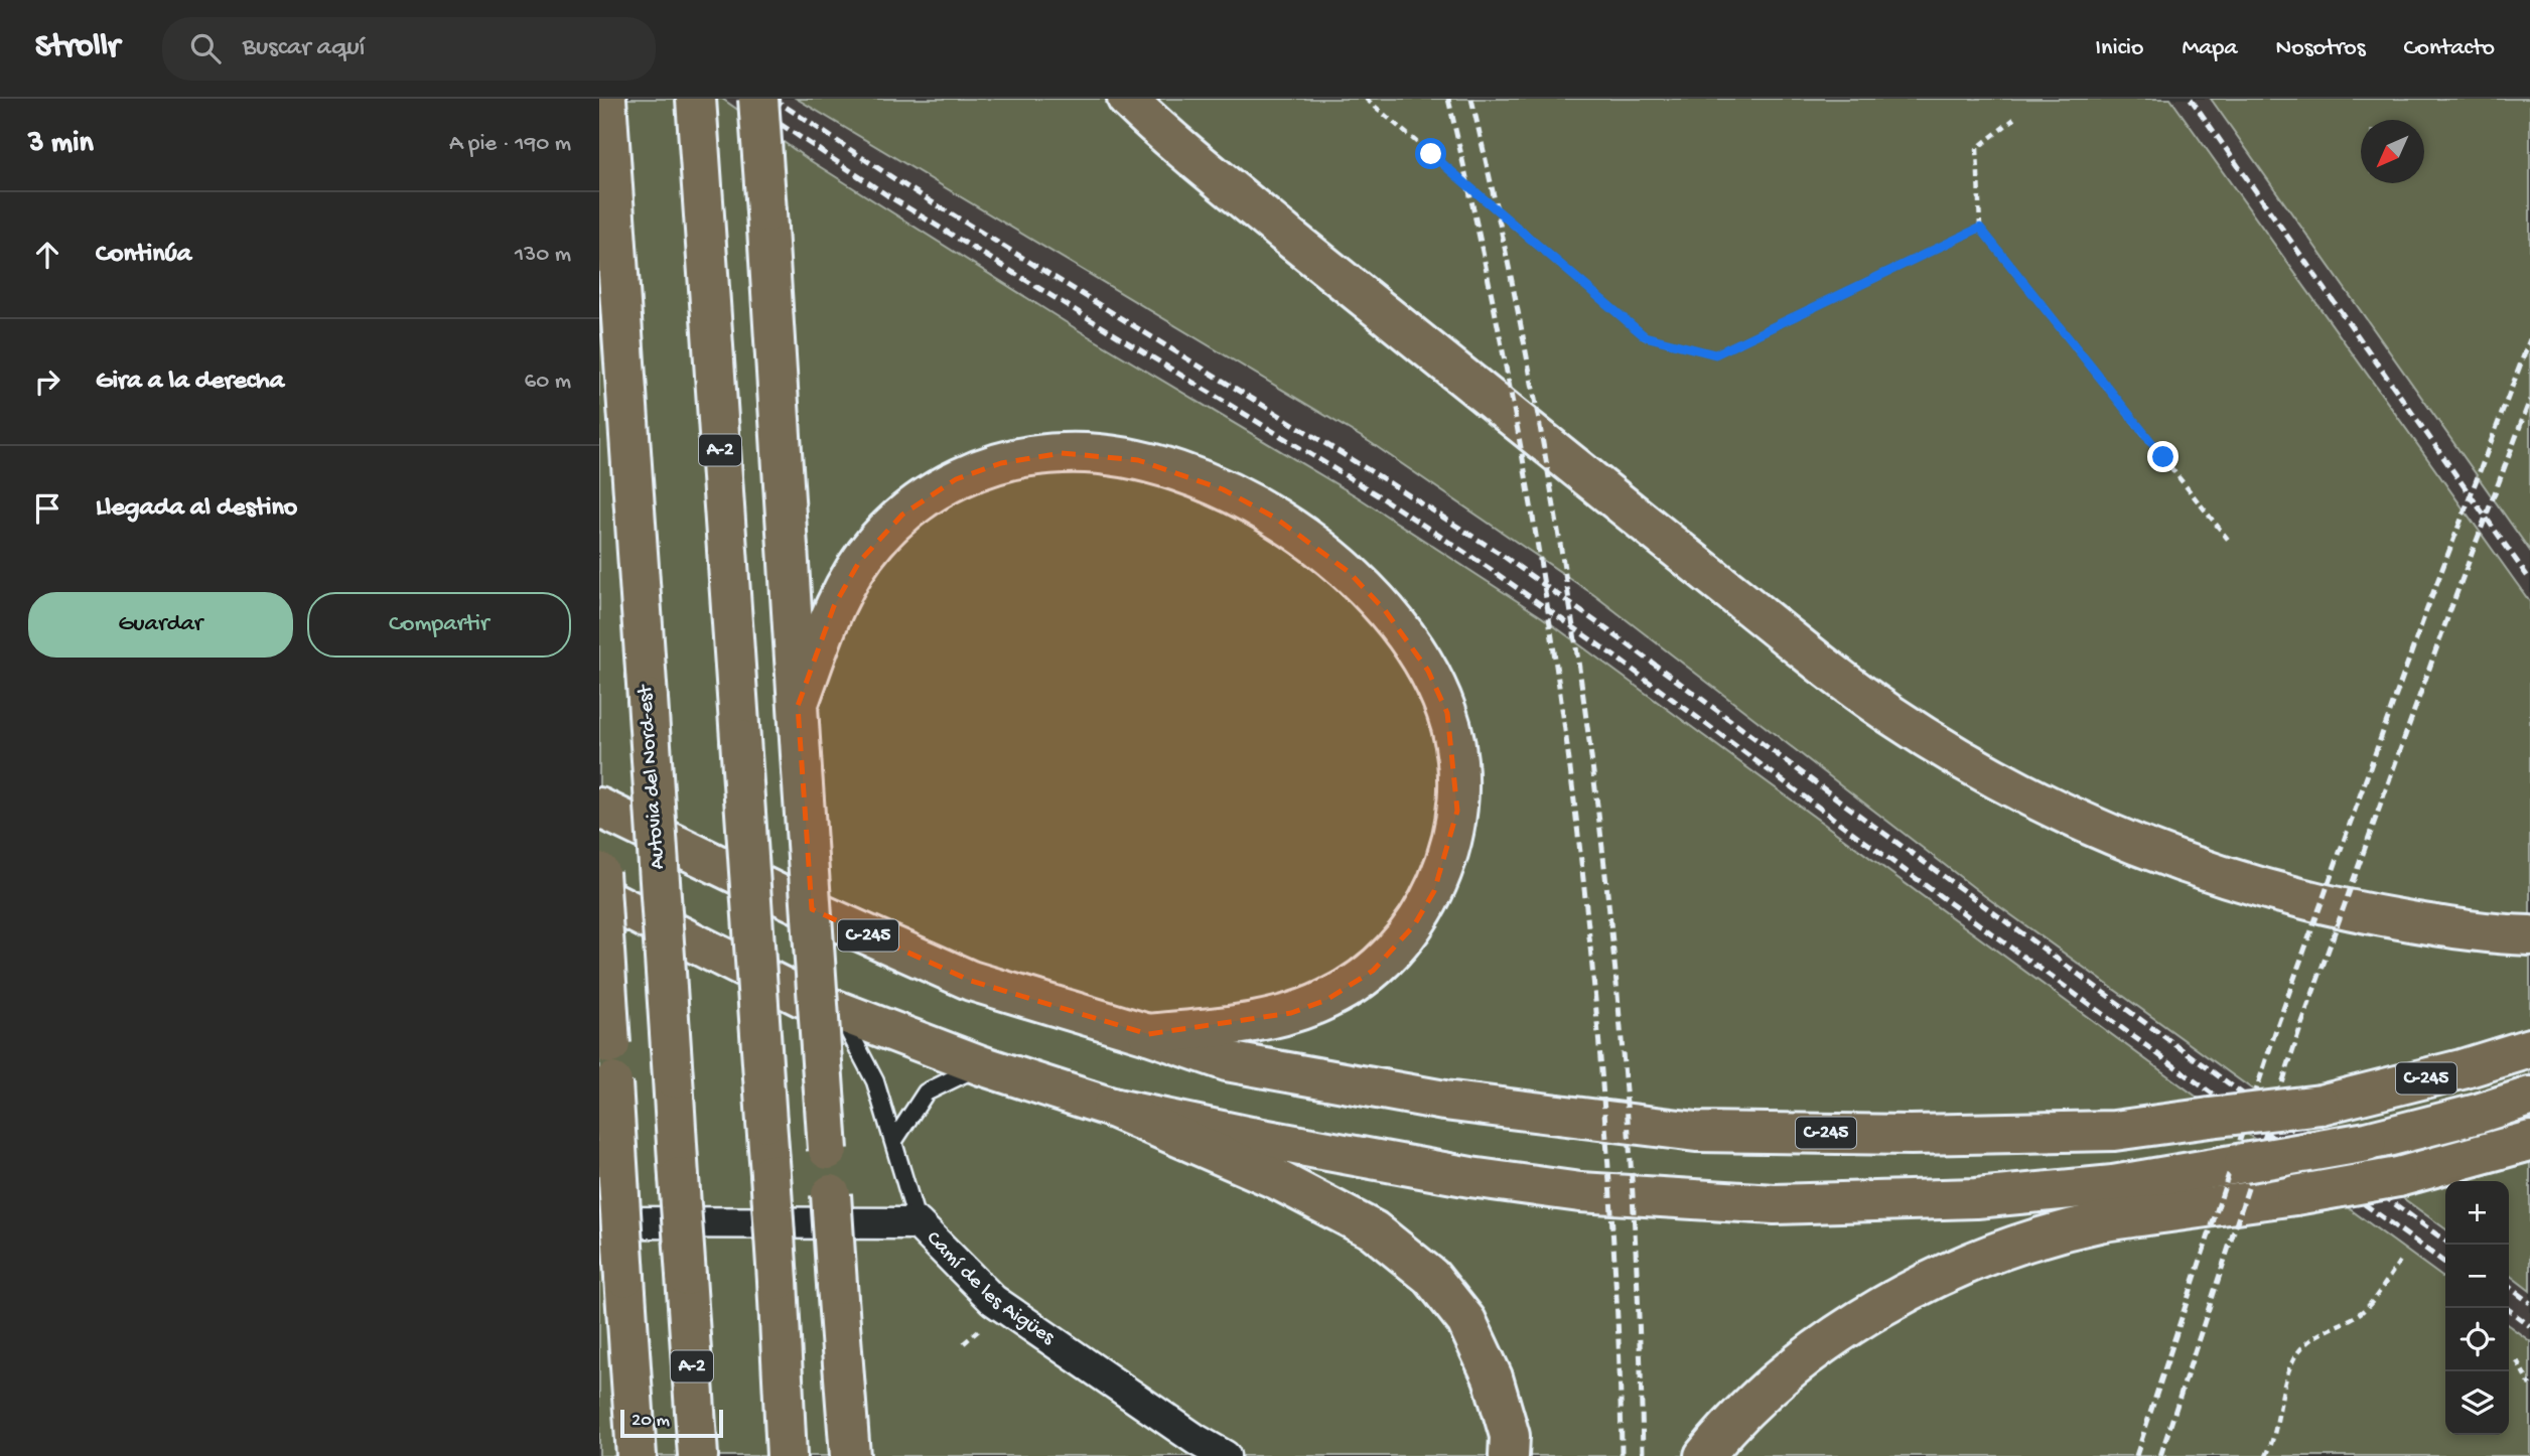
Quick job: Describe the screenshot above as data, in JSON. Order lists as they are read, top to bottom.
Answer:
{
  "streets": {
    "highway": ["A-2", "Autovia del Nord-est", "C-245"],
    "street": ["Camí de les Aigües"]
  },
  "scale_bar": "20 m",
  "north": "bottom left",
  "page": {
    "header": "Strollr",
    "search": "Buscar aquí",
    "nav": [
      "Inicio",
      "Mapa",
      "Nosotros",
      "Contacto"
    ],
    "heading": ["3 min", "A pie · 190 m"],
    "list": [
      ["Continúa", "130 m"],
      ["Gira a la derecha", "60 m"],
      "Llegada al destino"
    ],
    "buttons": ["Guardar", "Compartir"],
    "map_buttons": ["+", "−"],
    "scale": "20 m"
  }
}
